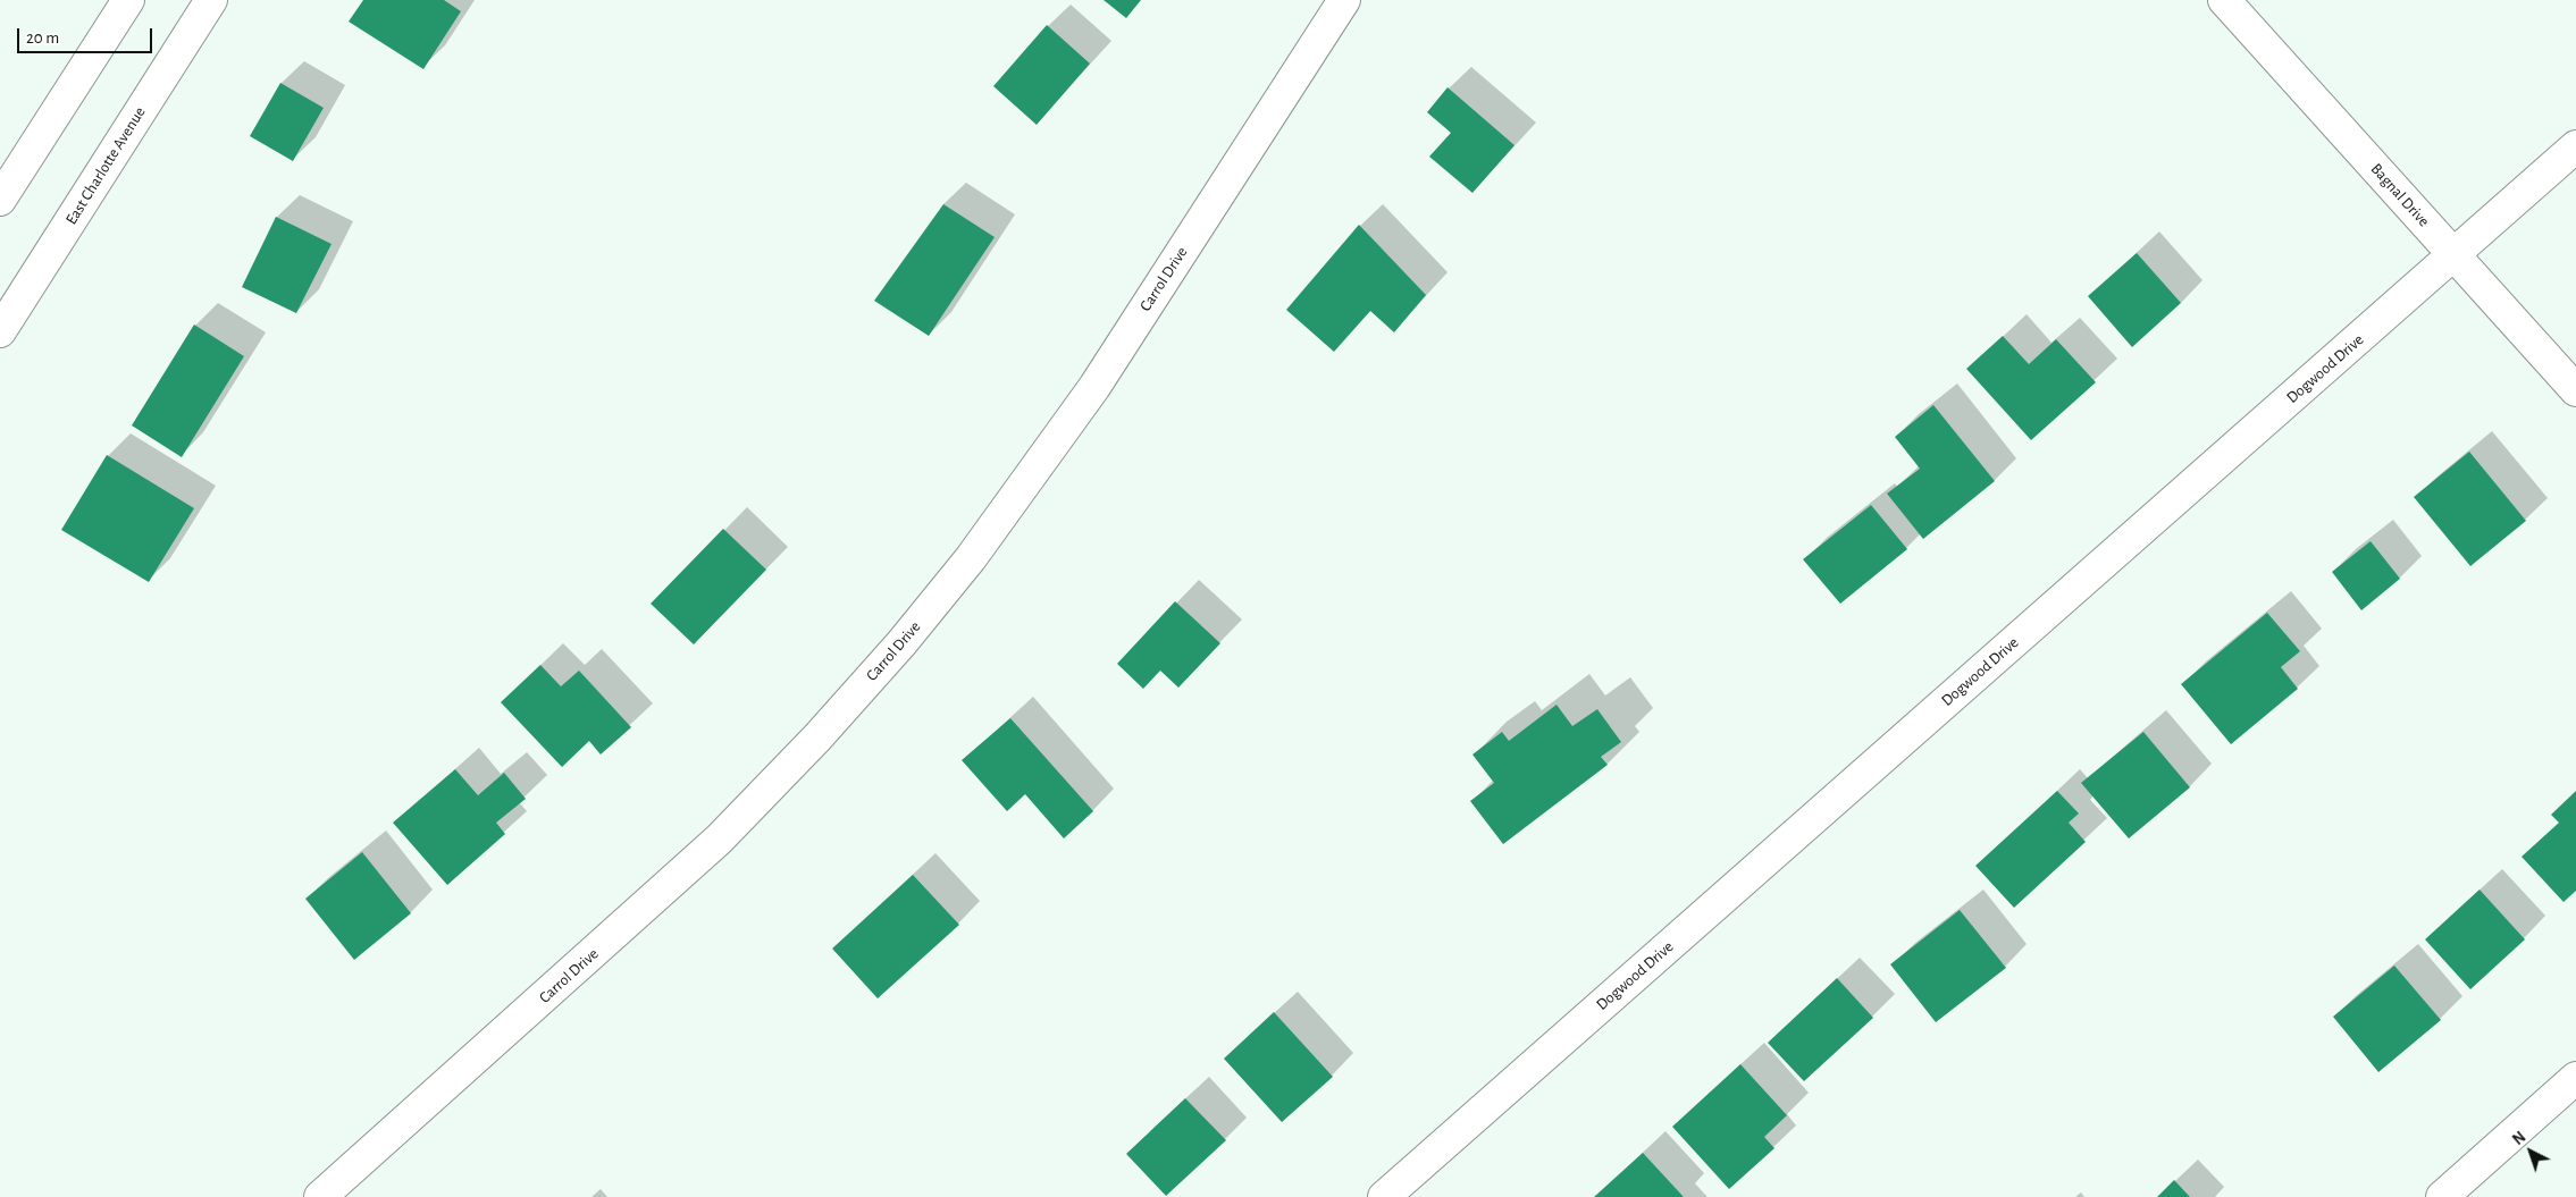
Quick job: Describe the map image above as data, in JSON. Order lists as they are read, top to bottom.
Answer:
{
  "streets": {
    "street": [
      "East Charlotte Avenue",
      "Bagnal Drive",
      "Carrol Drive",
      "Dogwood Drive"
    ]
  },
  "crossings": [
    ["Bagnal Drive", "Dogwood Drive"]
  ],
  "scale_bar": "20 m",
  "north": "top left"
}
